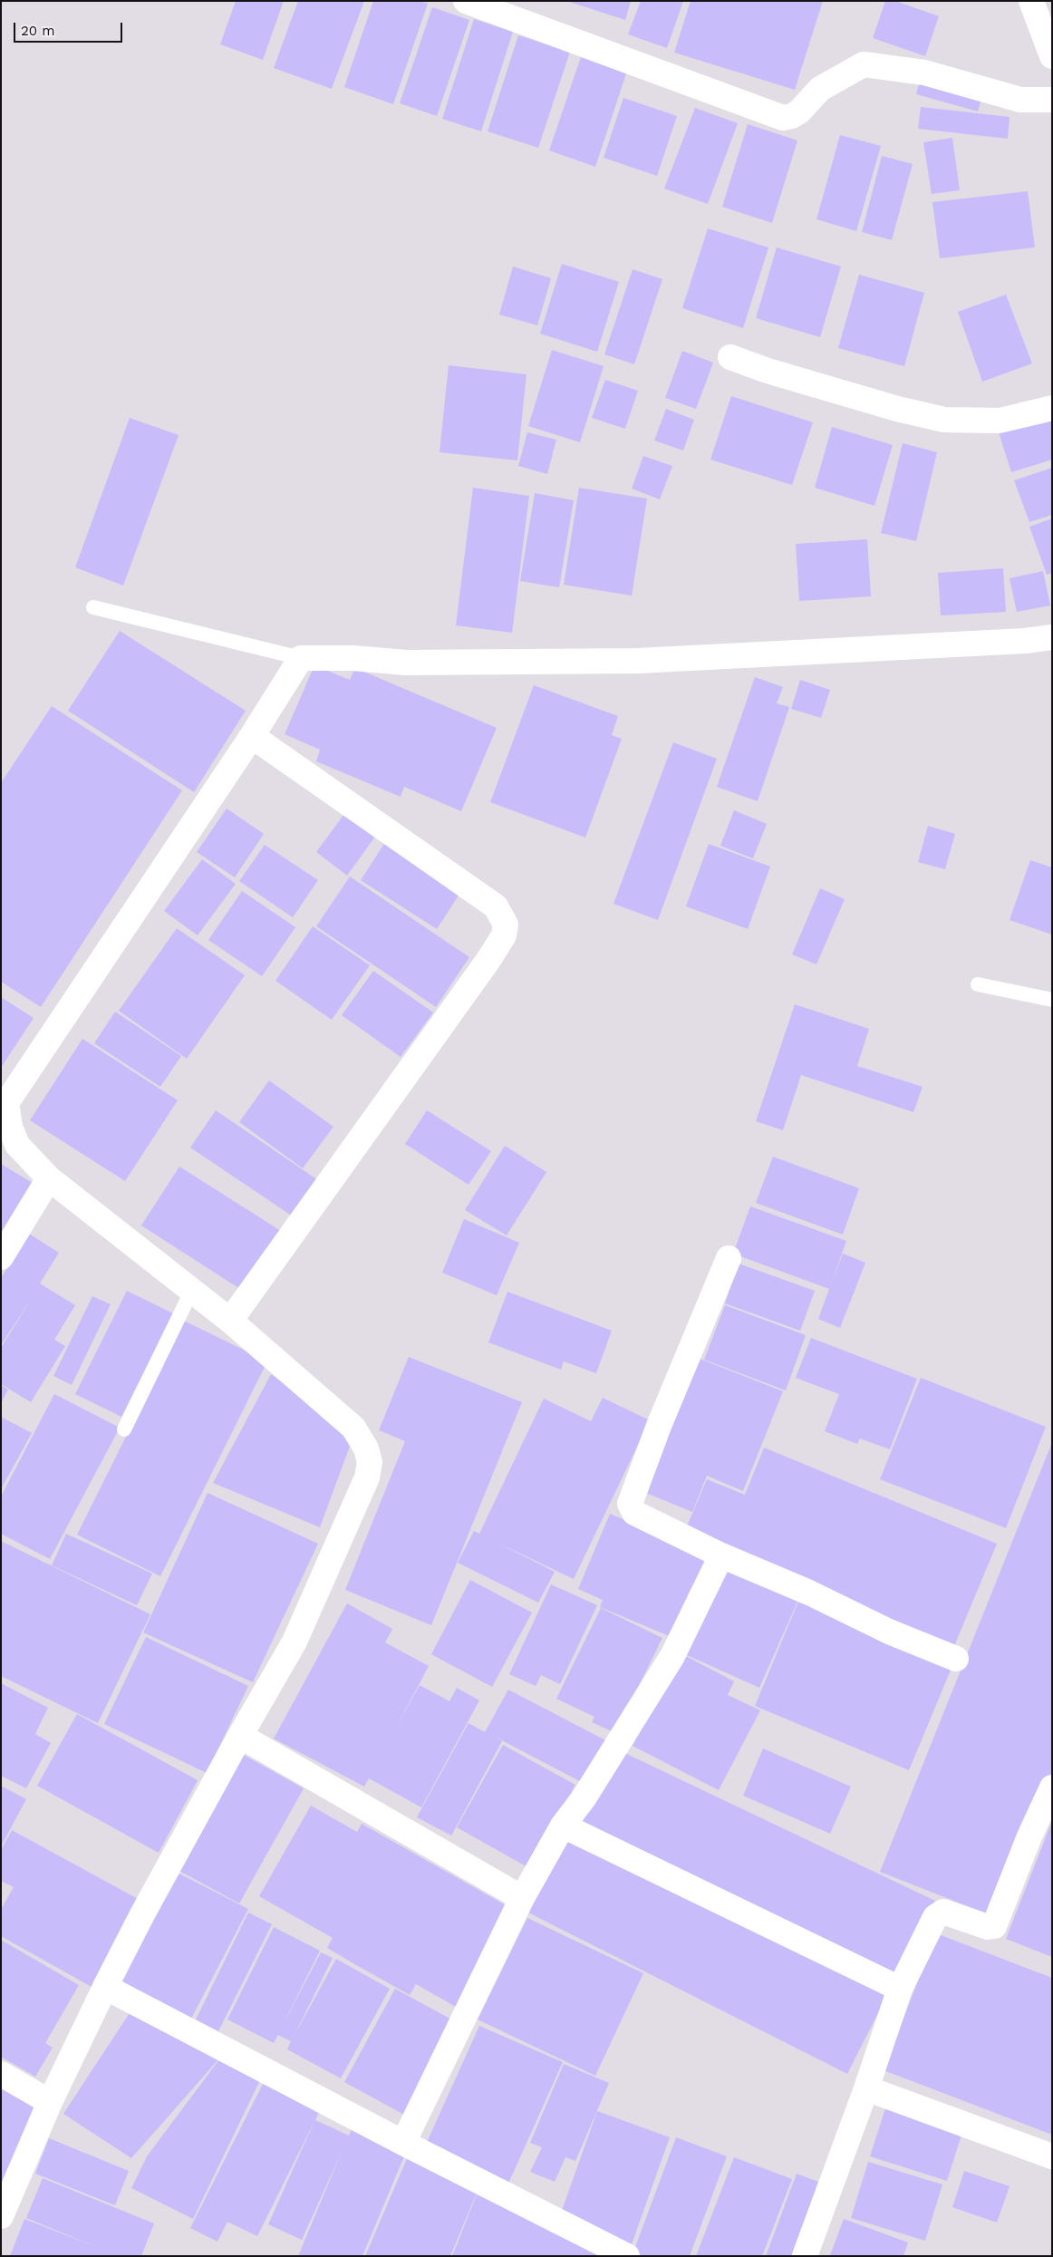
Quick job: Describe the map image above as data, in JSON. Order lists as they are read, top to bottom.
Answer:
{
  "scale_bar": "20 m"
}
